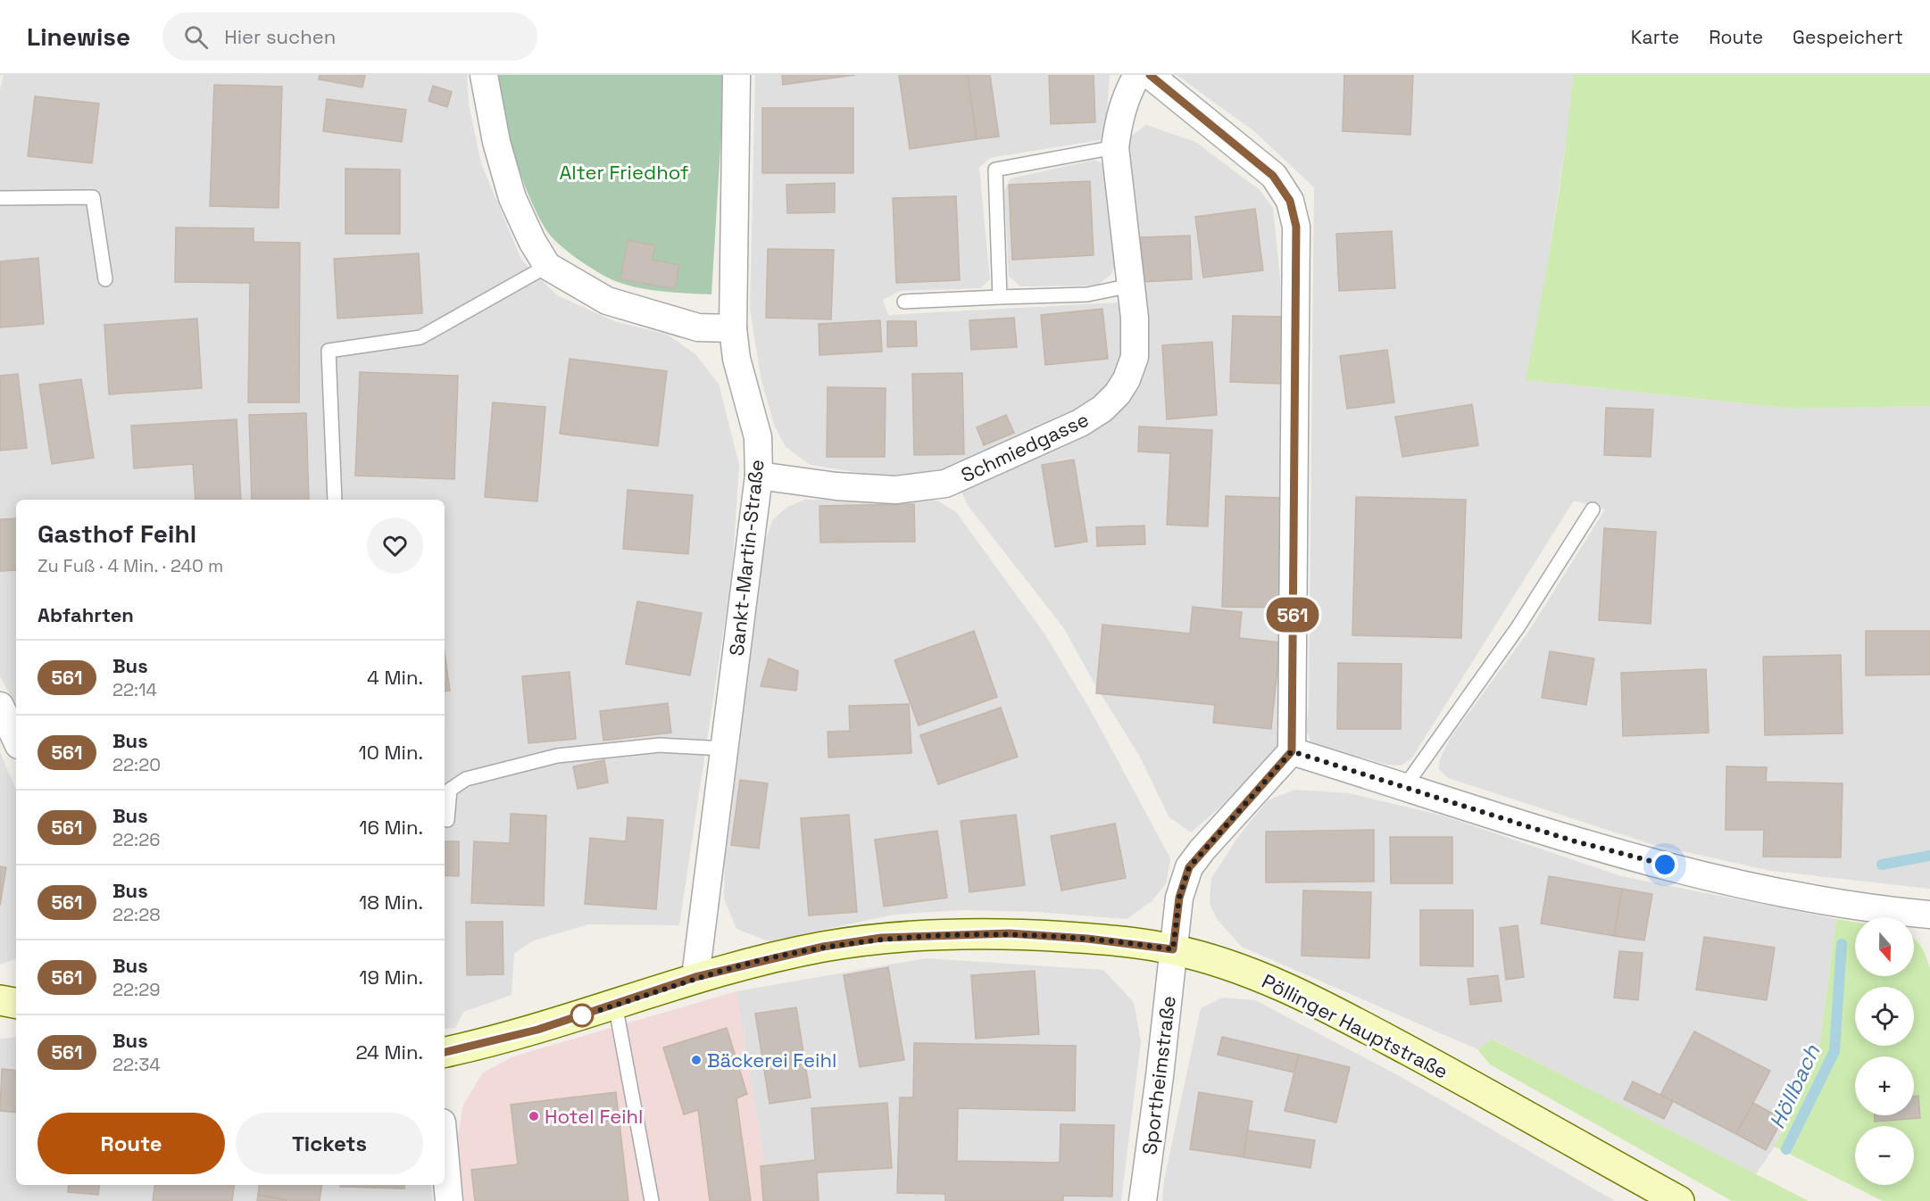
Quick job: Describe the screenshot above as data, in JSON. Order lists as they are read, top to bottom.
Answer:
{
  "streets": {
    "street": [
      "Schmiedgasse",
      "Sankt-Martin-Straße",
      "Pöllinger Hauptstraße",
      "Sportheimstraße"
    ]
  },
  "crossings": [
    ["Schmiedgasse", "Sankt-Martin-Straße"],
    ["Sankt-Martin-Straße", "Pöllinger Hauptstraße"],
    ["Pöllinger Hauptstraße", "Sportheimstraße"]
  ],
  "water": ["Höllbach"],
  "parks": ["Alter Friedhof"],
  "places": ["Bäckerei Feihl", "Hotel Feihl"],
  "lines": ["bus line 561"],
  "north": "bottom",
  "page": {
    "header": "Linewise",
    "search": "Hier suchen",
    "nav": ["Karte", "Route", "Gespeichert"],
    "on_map": "561",
    "heading": [
      ["Gasthof Feihl", "Zu Fuß · 4 Min. · 240 m"],
      "Abfahrten"
    ],
    "list": [
      {
        "mark": "561",
        "name": "Bus",
        "note": "22:14",
        "value": "4 Min."
      },
      {
        "mark": "561",
        "name": "Bus",
        "note": "22:20",
        "value": "10 Min."
      },
      {
        "mark": "561",
        "name": "Bus",
        "note": "22:26",
        "value": "16 Min."
      },
      {
        "mark": "561",
        "name": "Bus",
        "note": "22:28",
        "value": "18 Min."
      },
      {
        "mark": "561",
        "name": "Bus",
        "note": "22:29",
        "value": "19 Min."
      },
      {
        "mark": "561",
        "name": "Bus",
        "note": "22:34",
        "value": "24 Min."
      }
    ],
    "map_buttons": ["+", "−"],
    "buttons": ["Route", "Tickets"]
  }
}
